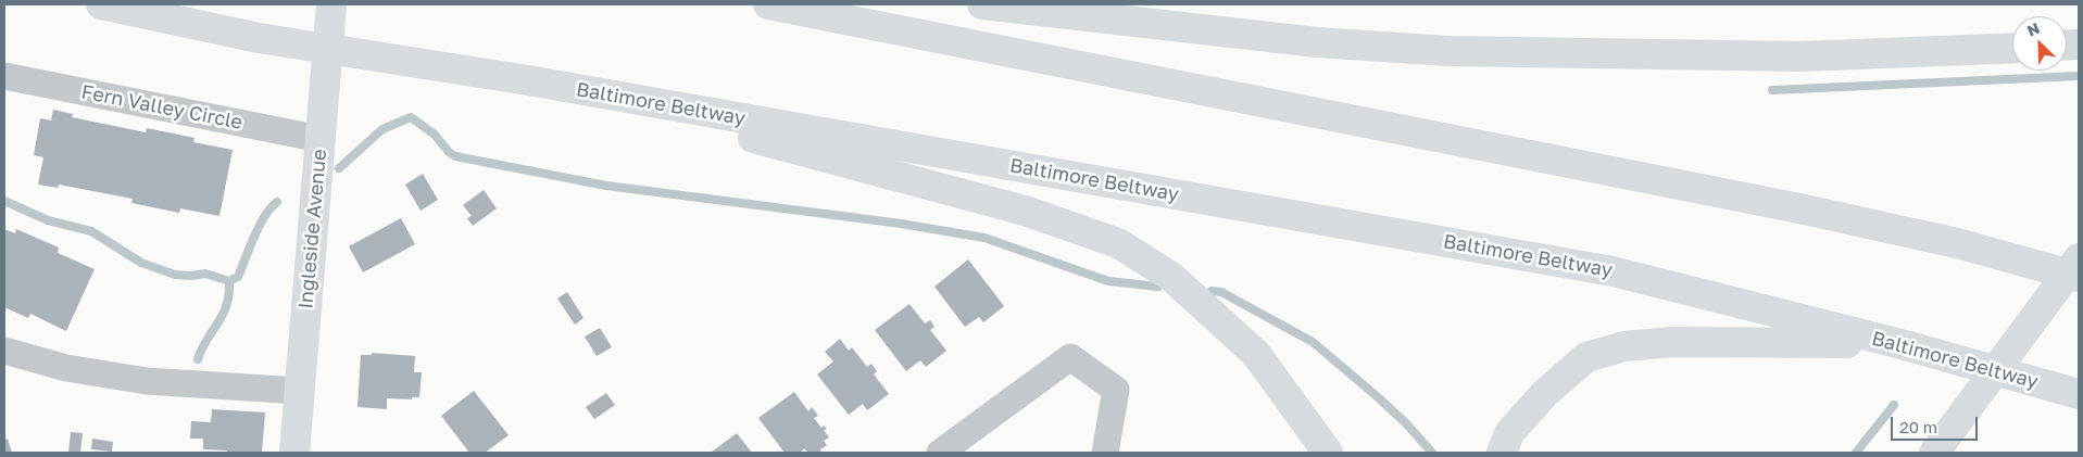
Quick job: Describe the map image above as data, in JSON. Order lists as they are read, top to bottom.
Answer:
{
  "streets": {
    "main road": ["Baltimore Beltway", "Ingleside Avenue"],
    "street": ["Fern Valley Circle"]
  },
  "crossings": [
    ["Fern Valley Circle", "Ingleside Avenue"]
  ],
  "scale_bar": "20 m",
  "north": "top left"
}
